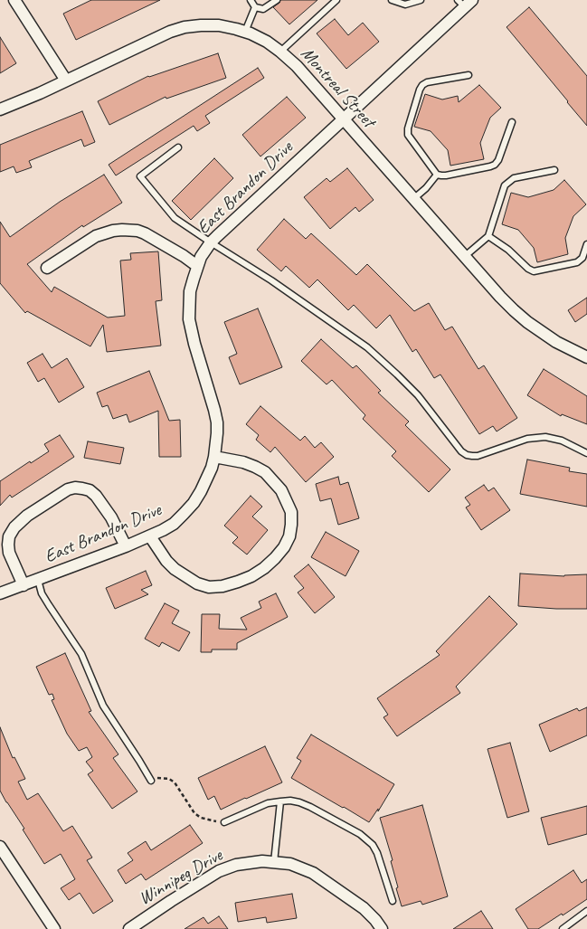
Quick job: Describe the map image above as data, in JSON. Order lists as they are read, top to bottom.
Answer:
{
  "streets": {
    "street": ["Montreal Street", "East Brandon Drive", "Winnipeg Drive"]
  },
  "crossings": [
    ["Montreal Street", "East Brandon Drive"]
  ]
}
